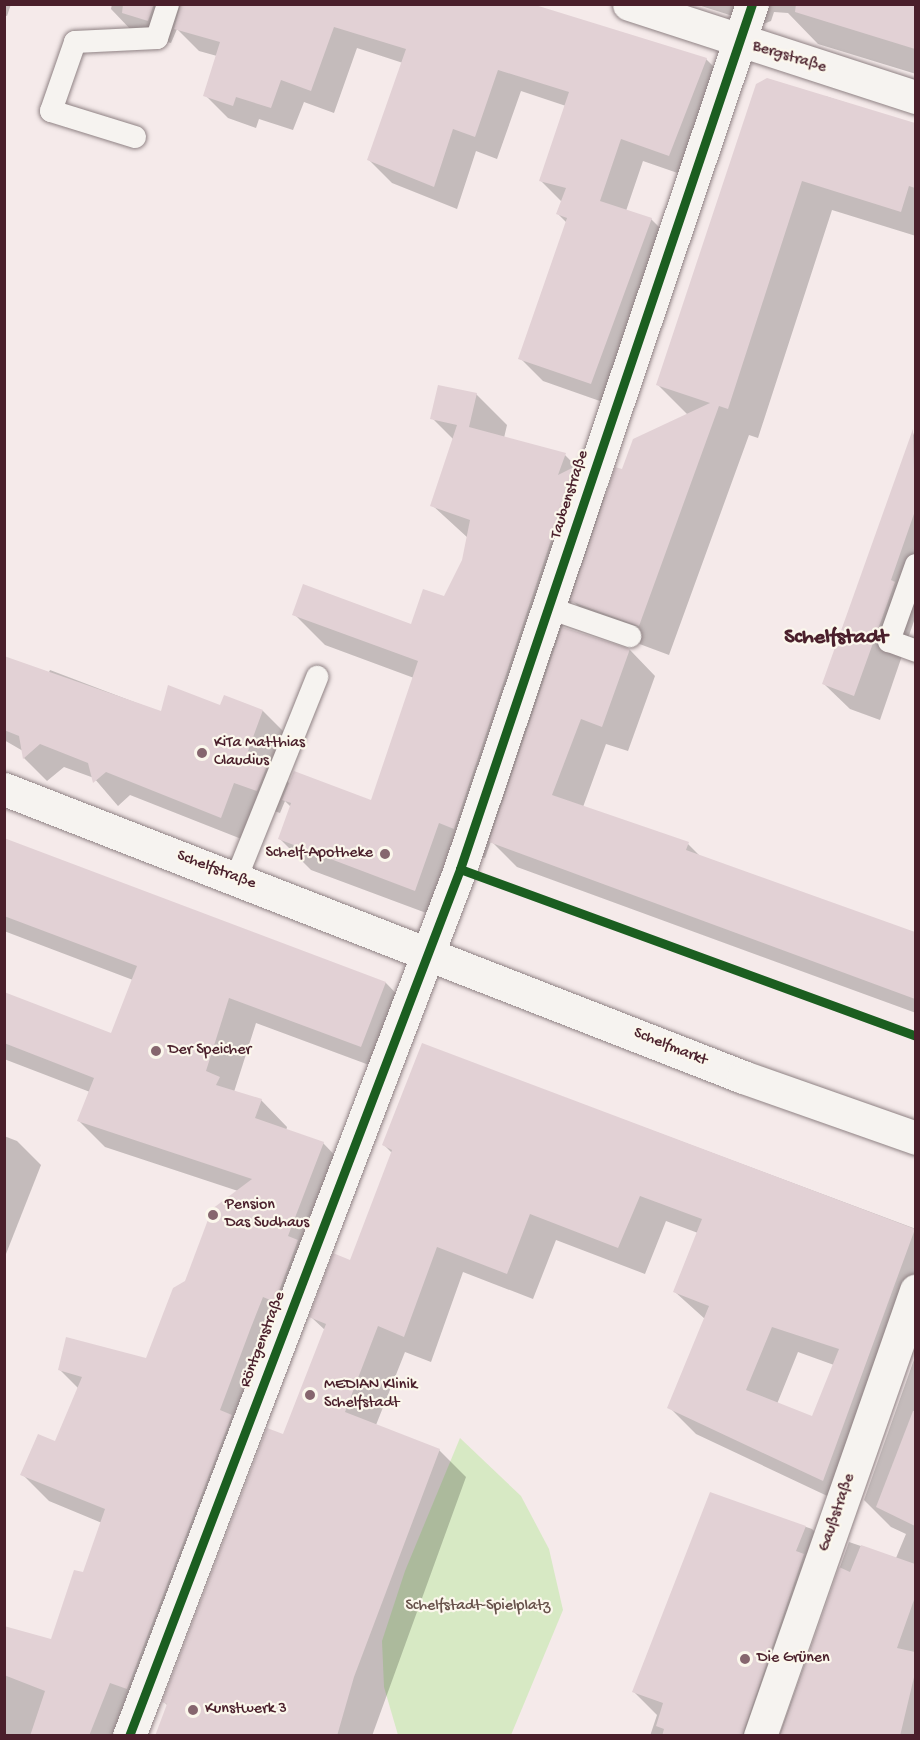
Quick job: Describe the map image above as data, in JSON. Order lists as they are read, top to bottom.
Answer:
{
  "streets": {
    "street": [
      "Bergstraße",
      "Taubenstraße",
      "Schelfstraße",
      "Schelfmarkt",
      "Röntgenstraße",
      "Gaußstraße"
    ]
  },
  "crossings": [
    ["Bergstraße", "Taubenstraße"],
    ["Taubenstraße", "Schelfstraße"],
    ["Taubenstraße", "Schelfmarkt"],
    ["Taubenstraße", "Röntgenstraße"],
    ["Schelfstraße", "Schelfmarkt"],
    ["Schelfstraße", "Röntgenstraße"],
    ["Schelfmarkt", "Röntgenstraße"]
  ],
  "districts": ["Schelfstadt"],
  "parks": ["Schelfstadt-Spielplatz"],
  "places": [
    "KiTa Matthias Claudius",
    "Schelf-Apotheke",
    "Der Speicher",
    "Pension Das Sudhaus",
    "MEDIAN Klinik Schelfstadt",
    "Die Grünen",
    "Kunstwerk 3"
  ]
}
